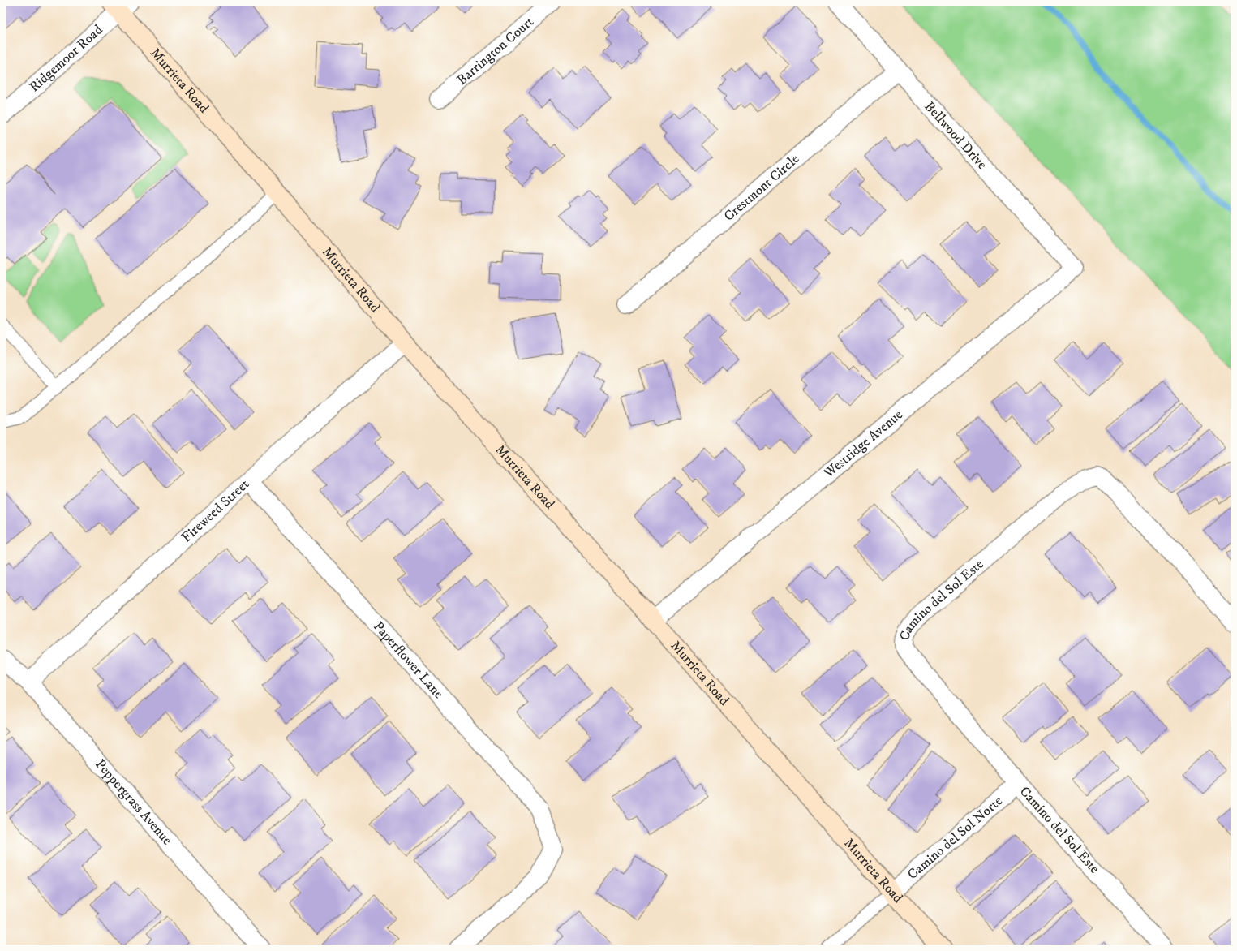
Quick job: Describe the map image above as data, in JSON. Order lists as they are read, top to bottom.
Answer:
{
  "streets": {
    "main road": ["Murrieta Road"],
    "street": [
      "Barrington Court",
      "Ridgemoor Road",
      "Bellwood Drive",
      "Crestmont Circle",
      "Westridge Avenue",
      "Fireweed Street",
      "Camino del Sol Este",
      "Paperflower Lane",
      "Peppergrass Avenue",
      "Camino del Sol Norte"
    ]
  },
  "crossings": [
    ["Ridgemoor Road", "Murrieta Road"],
    ["Murrieta Road", "Westridge Avenue"],
    ["Murrieta Road", "Fireweed Street"],
    ["Murrieta Road", "Camino del Sol Norte"],
    ["Bellwood Drive", "Crestmont Circle"],
    ["Bellwood Drive", "Westridge Avenue"],
    ["Fireweed Street", "Paperflower Lane"],
    ["Fireweed Street", "Peppergrass Avenue"],
    ["Camino del Sol Este", "Camino del Sol Norte"]
  ]
}
